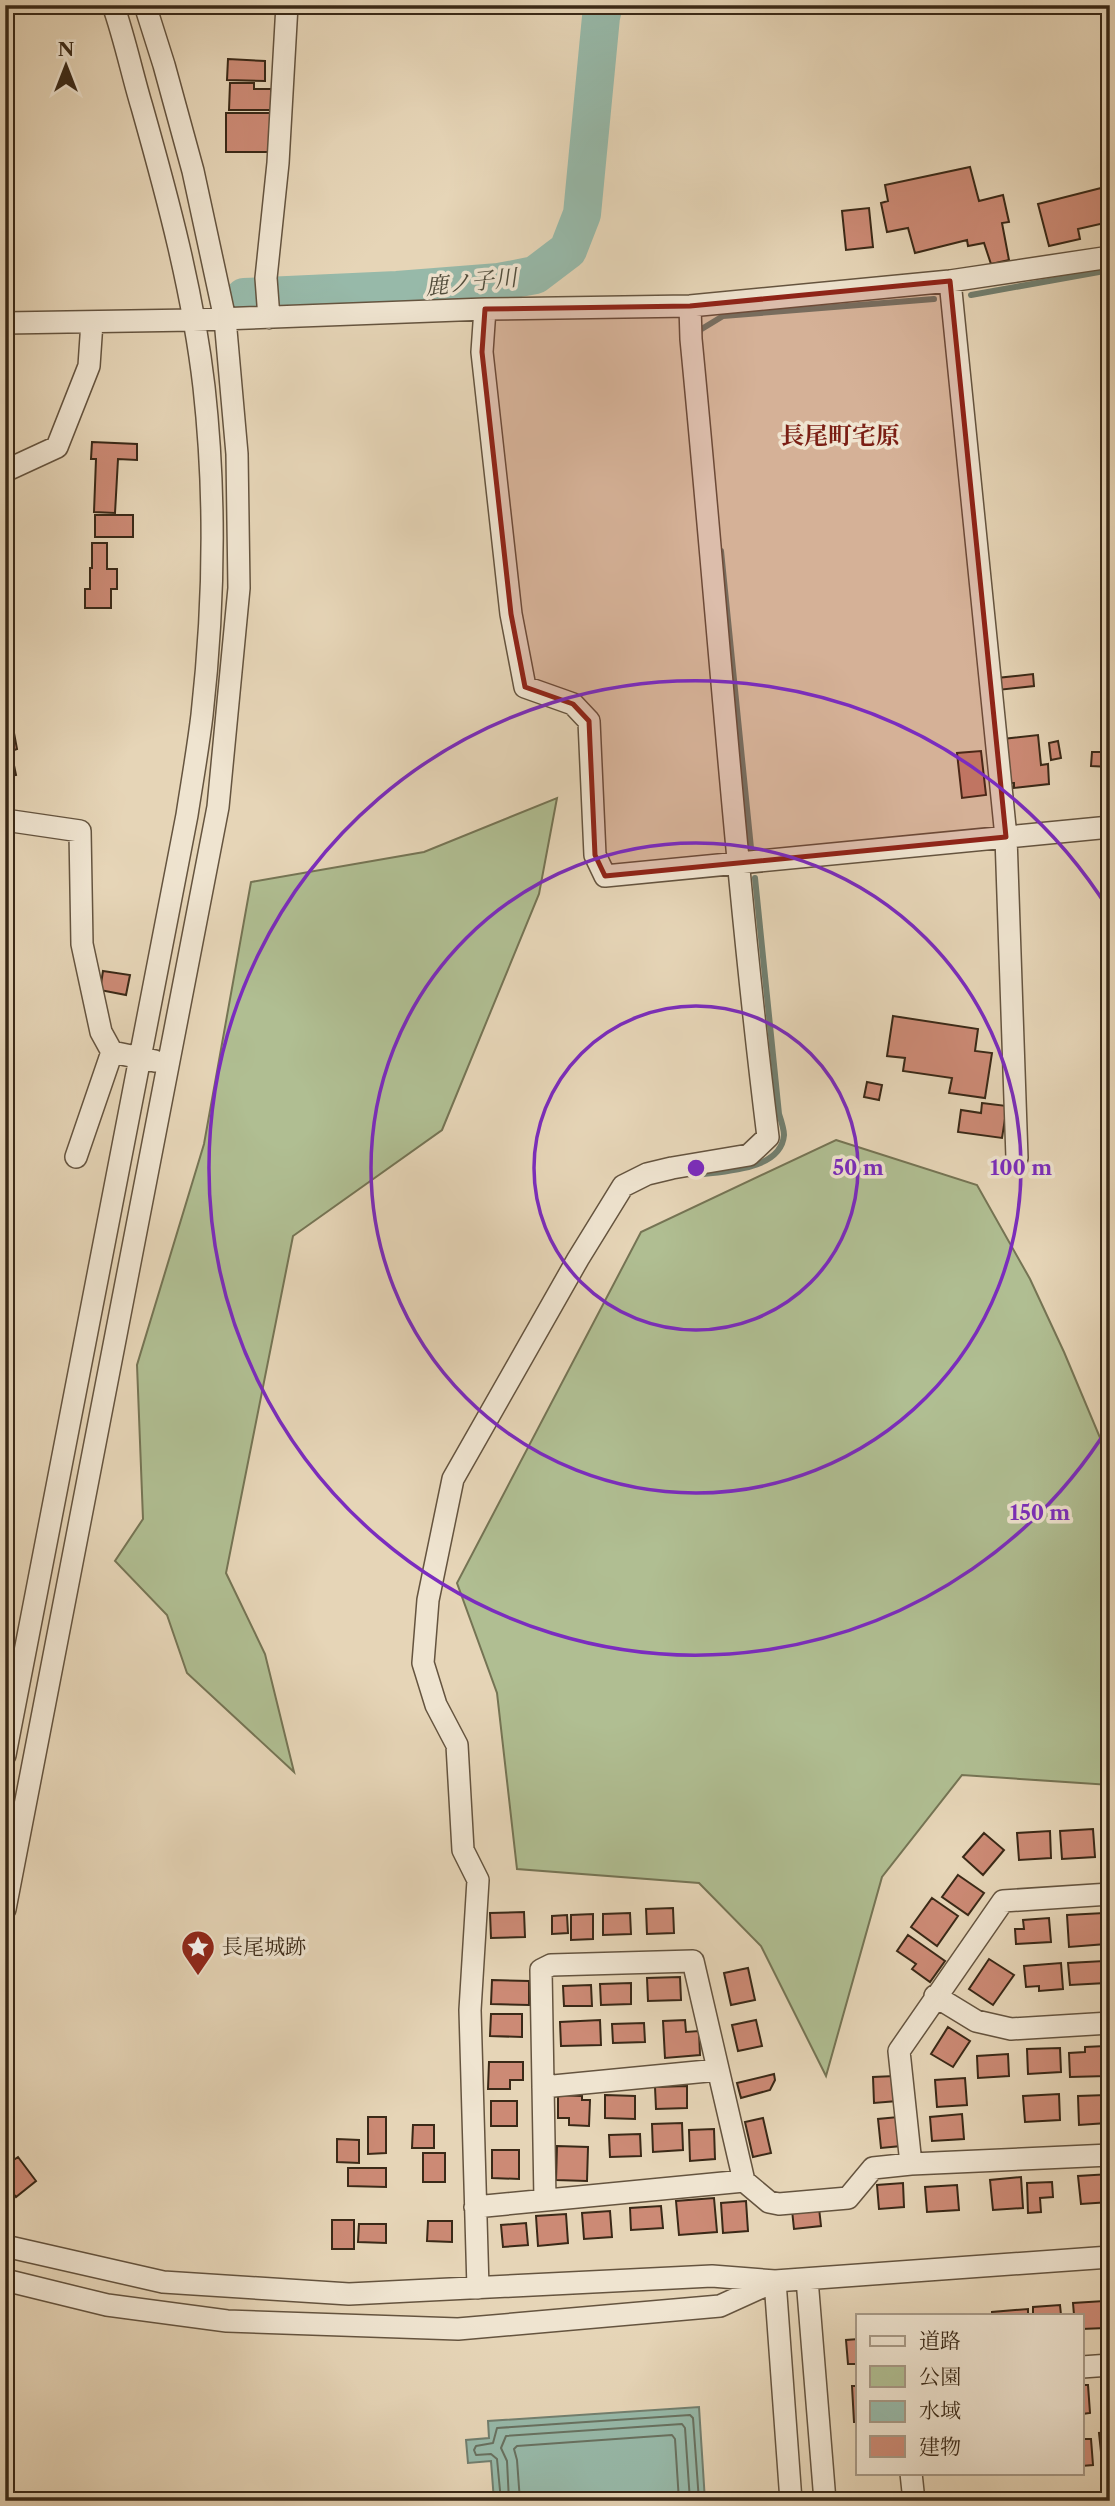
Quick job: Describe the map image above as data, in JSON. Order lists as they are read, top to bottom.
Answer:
{
  "districts": ["長尾町宅原"],
  "water": ["鹿ノ子川"],
  "places": {
    "place": ["長尾城跡"]
  },
  "legend": [
    "道路",
    "公園",
    "水域",
    "建物"
  ],
  "north": "top",
  "rings": ["50 m", "100 m", "150 m"]
}
